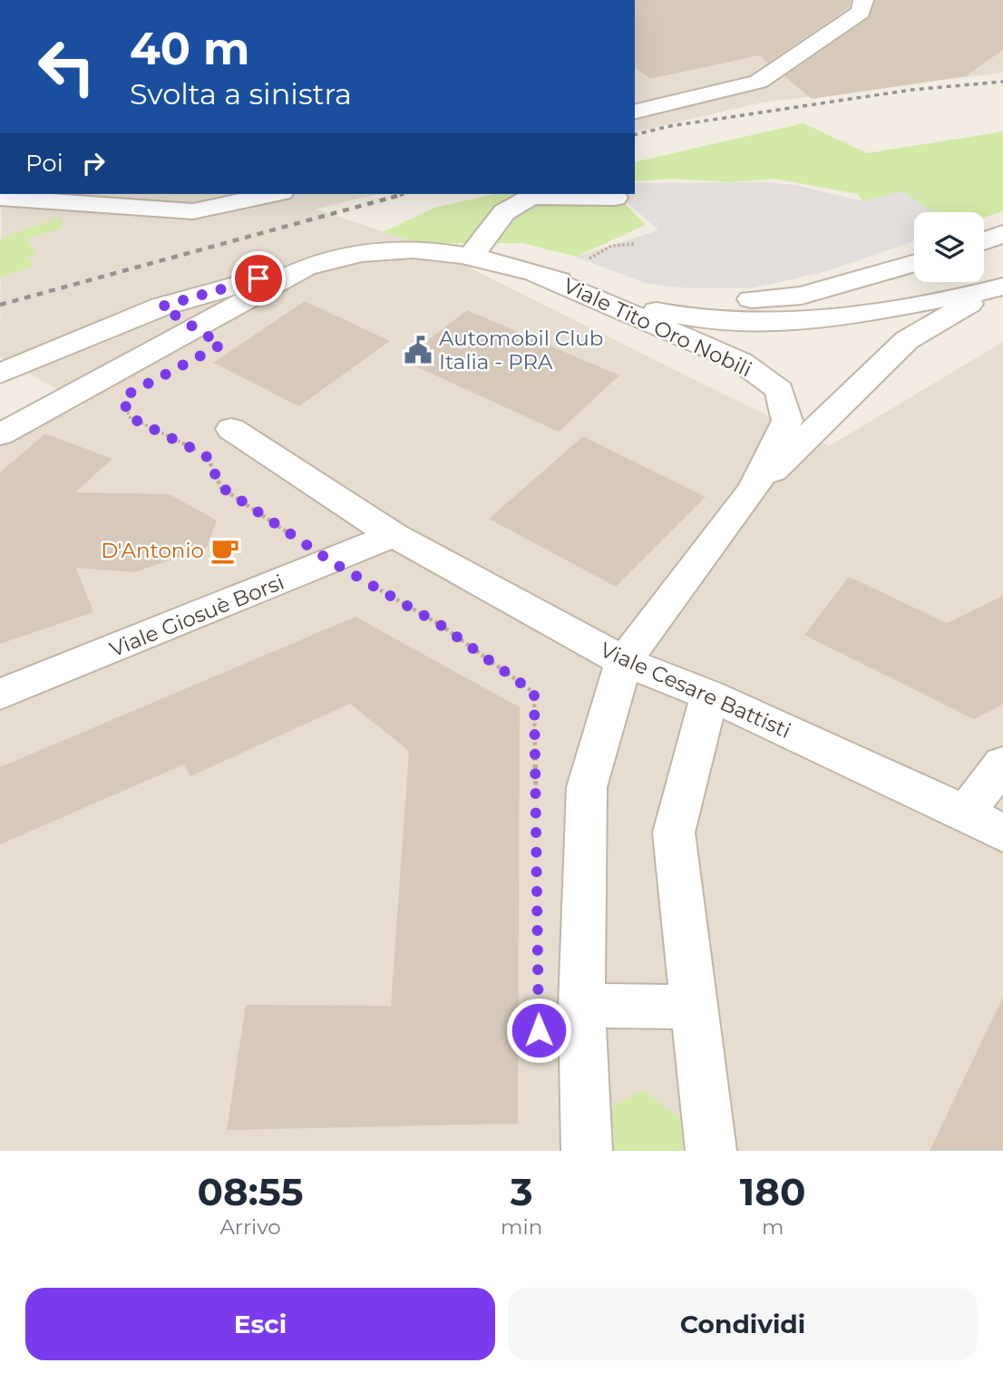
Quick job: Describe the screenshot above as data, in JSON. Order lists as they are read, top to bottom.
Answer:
{
  "streets": {
    "street": ["Viale Tito Oro Nobili", "Viale Giosuè Borsi", "Viale Cesare Battisti"]
  },
  "crossings": [
    ["Viale Tito Oro Nobili", "Viale Cesare Battisti"],
    ["Viale Giosuè Borsi", "Viale Cesare Battisti"]
  ],
  "places": {
    "public building": ["Automobil Club Italia - PRA"],
    "cafe": ["D'Antonio"]
  },
  "page": {
    "turn": ["40 m", "Svolta a sinistra"],
    "then": "Poi",
    "eta": [
      "08:55",
      "Arrivo",
      "3",
      "min",
      "180",
      "m"
    ],
    "buttons": ["Esci", "Condividi"]
  }
}
